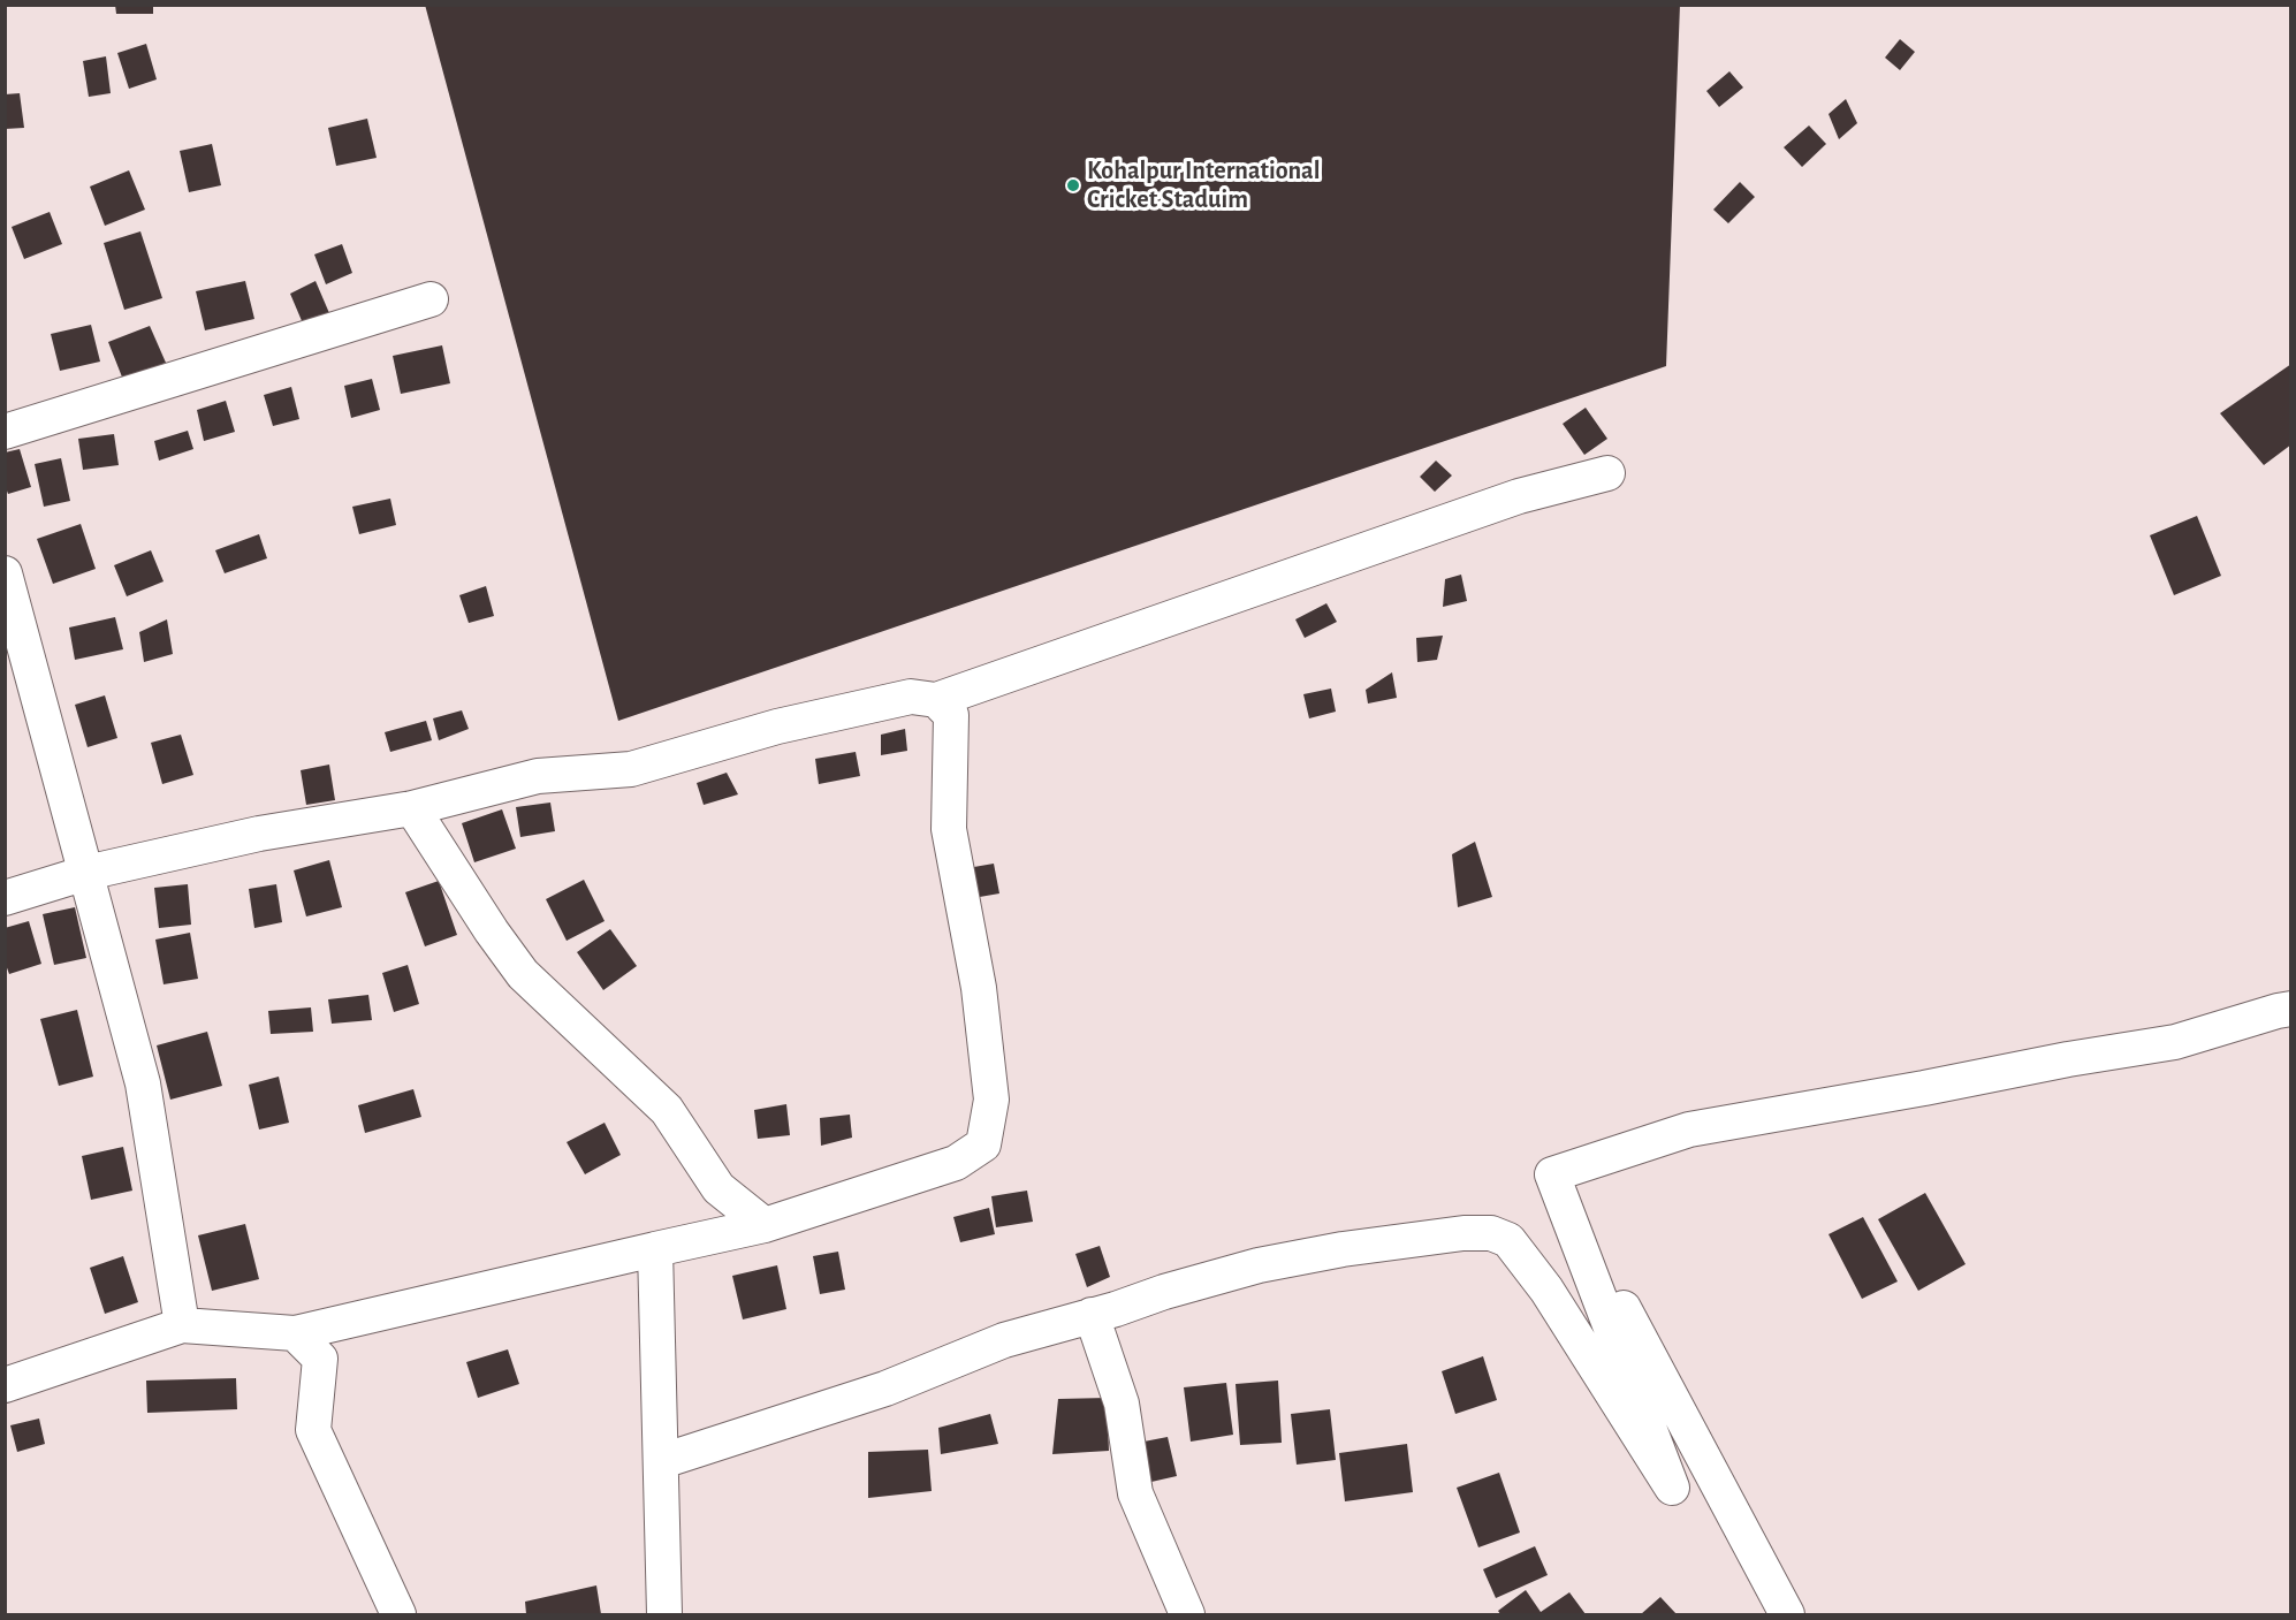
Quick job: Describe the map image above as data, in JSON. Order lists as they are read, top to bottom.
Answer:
{
  "places": ["Kohalpur International Cricket Staduim"]
}
